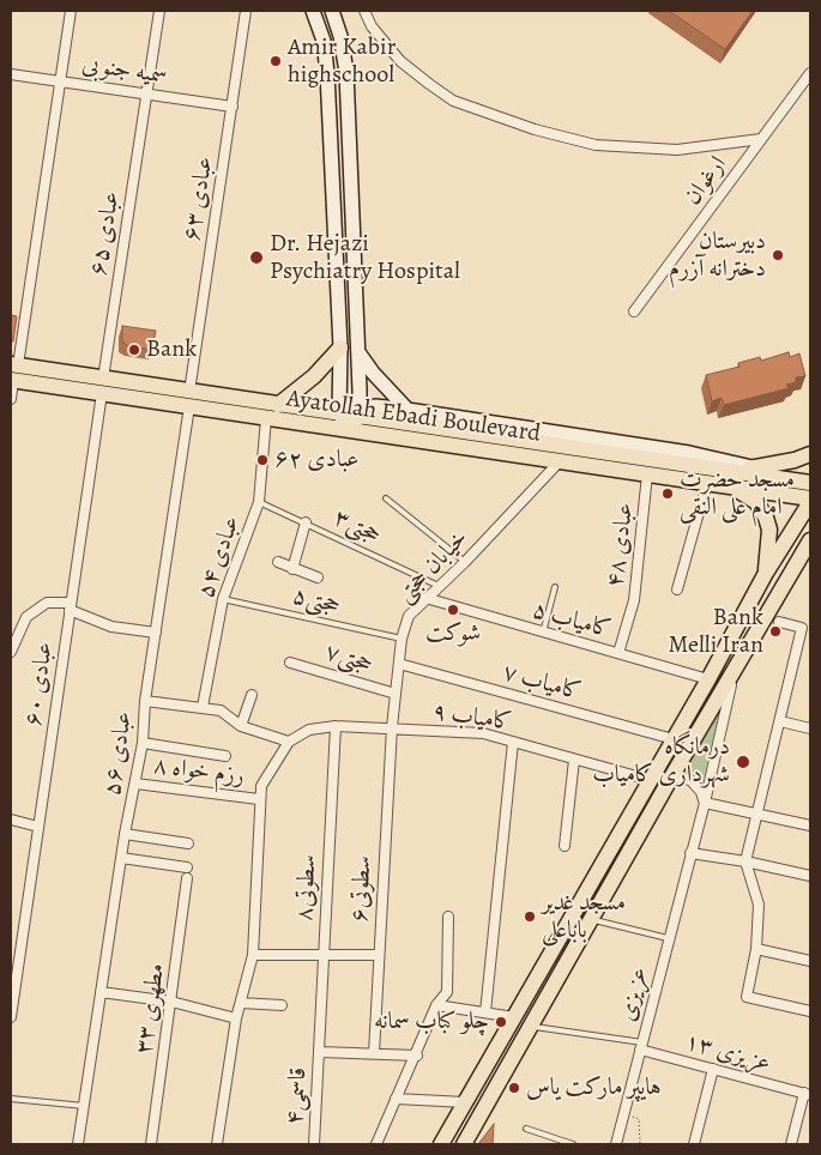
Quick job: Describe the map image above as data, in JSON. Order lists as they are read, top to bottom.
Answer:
{
  "streets": {
    "main road": ["Ayatollah Ebadi Boulevard"],
    "street": [
      "سمیه جنوبی",
      "ارغوان",
      "عبادی ۶۳",
      "عبادی ۶۵",
      "عبادی ۴۸",
      "عبادی ۵۴",
      "خیابان حجتی",
      "کامیاب ۵",
      "حجتی۷",
      "کامیاب ۷",
      "عبادی ۶۰",
      "کامیاب ۹",
      "عبادی ۵۶",
      "رزم خواه ۸",
      "سطوتی۸",
      "سطوتی۶",
      "عزیزی",
      "مطهری ۳۳",
      "عزیزی ۱۳",
      "قاسمی۴"
    ],
    "lane": ["حجتی۳", "حجتی۵"]
  },
  "crossings": [
    ["سمیه جنوبی", "عبادی ۶۳"],
    ["سمیه جنوبی", "عبادی ۶۵"],
    ["عبادی ۶۳", "Ayatollah Ebadi Boulevard"],
    ["عبادی ۶۳", "عبادی ۵۶"],
    ["عبادی ۶۵", "Ayatollah Ebadi Boulevard"],
    ["عبادی ۶۵", "عبادی ۶۰"],
    ["Ayatollah Ebadi Boulevard", "عبادی ۴۸"],
    ["Ayatollah Ebadi Boulevard", "عبادی ۵۴"],
    ["Ayatollah Ebadi Boulevard", "خیابان حجتی"],
    ["Ayatollah Ebadi Boulevard", "عبادی ۶۰"],
    ["Ayatollah Ebadi Boulevard", "عبادی ۵۶"],
    ["حجتی۳", "عبادی ۵۴"],
    ["حجتی۳", "خیابان حجتی"],
    ["عبادی ۴۸", "کامیاب ۵"],
    ["عبادی ۵۴", "حجتی۵"],
    ["خیابان حجتی", "حجتی۵"],
    ["خیابان حجتی", "کامیاب ۵"],
    ["خیابان حجتی", "حجتی۷"],
    ["خیابان حجتی", "کامیاب ۷"],
    ["خیابان حجتی", "کامیاب ۹"],
    ["خیابان حجتی", "سطوتی۶"],
    ["کامیاب ۹", "سطوتی۸"],
    ["کامیاب ۹", "سطوتی۶"],
    ["عبادی ۵۶", "رزم خواه ۸"],
    ["سطوتی۸", "قاسمی۴"],
    ["عزیزی", "عزیزی ۱۳"]
  ],
  "places": [
    "Amir Kabir highschool",
    "دبیرستان دخترانه آزرم",
    "Dr. Hejazi Psychiatry Hospital",
    "Bank",
    "عبادی ۶۲",
    "مسجد حضرت امام علی النقی",
    "شوكت",
    "Bank Melli Iran",
    "درمانگاه شهرداری کامیاب",
    "مسجد غدیر باباعلی",
    "چلو کباب سمانه",
    "هایپر مارکت یاس"
  ]
}
